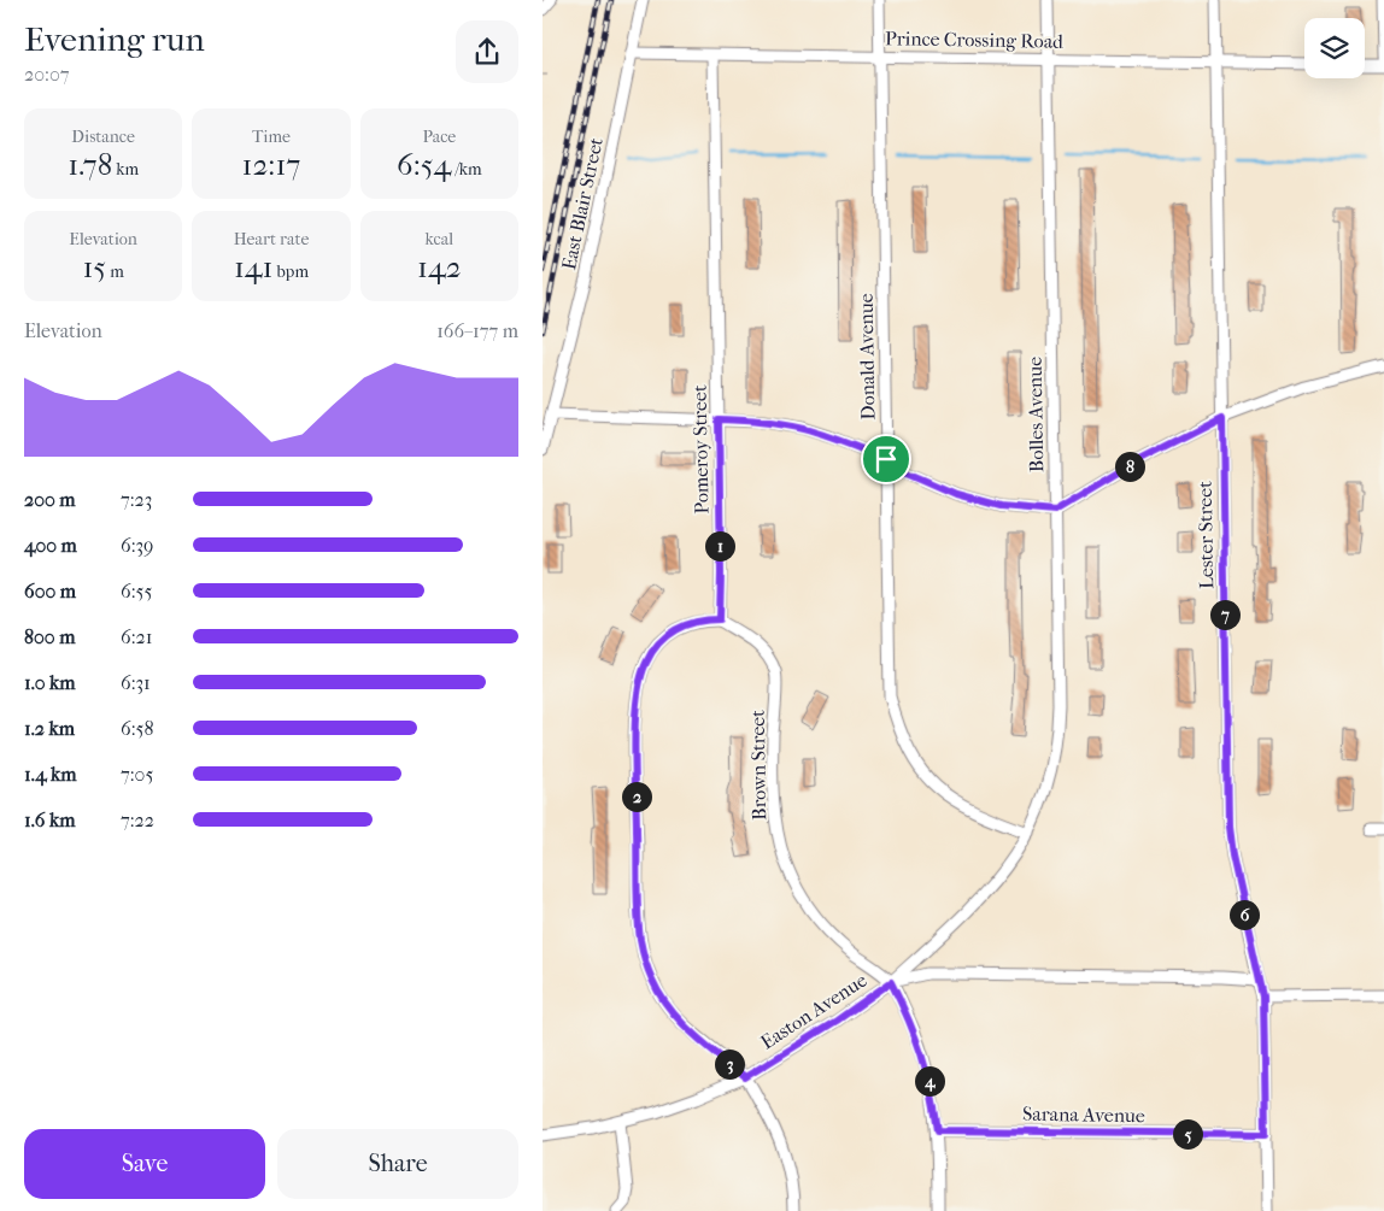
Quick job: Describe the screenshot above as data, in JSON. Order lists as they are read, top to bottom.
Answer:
{
  "streets": {
    "street": [
      "Prince Crossing Road",
      "East Blair Street",
      "Donald Avenue",
      "Bolles Avenue",
      "Pomeroy Street",
      "Lester Street",
      "Brown Street",
      "Easton Avenue",
      "Sarana Avenue"
    ]
  },
  "crossings": [
    ["Prince Crossing Road", "East Blair Street"],
    ["Prince Crossing Road", "Donald Avenue"],
    ["Prince Crossing Road", "Bolles Avenue"],
    ["Prince Crossing Road", "Pomeroy Street"],
    ["Prince Crossing Road", "Lester Street"],
    ["Donald Avenue", "Bolles Avenue"],
    ["Bolles Avenue", "Brown Street"],
    ["Bolles Avenue", "Easton Avenue"],
    ["Pomeroy Street", "Brown Street"],
    ["Lester Street", "Easton Avenue"],
    ["Lester Street", "Sarana Avenue"],
    ["Brown Street", "Easton Avenue"],
    ["Brown Street", "Sarana Avenue"]
  ],
  "page": {
    "heading": ["Evening run", "20:07"],
    "stats": [
      ["Distance", "1.78 km"],
      ["Time", "12:17"],
      ["Pace", "6:54 /km"],
      ["Elevation", "15 m"],
      ["Heart rate", "141 bpm"],
      ["kcal", "142"]
    ],
    "chart": ["Elevation", "166–177 m"],
    "pins": [
      "8",
      "1",
      "7",
      "2",
      "6",
      "3",
      "4",
      "5"
    ],
    "list": [
      {
        "name": "200 m",
        "note": "7:23"
      },
      {
        "name": "400 m",
        "note": "6:39"
      },
      {
        "name": "600 m",
        "note": "6:55"
      },
      {
        "name": "800 m",
        "note": "6:21"
      },
      {
        "name": "1.0 km",
        "note": "6:31"
      },
      {
        "name": "1.2 km",
        "note": "6:58"
      },
      {
        "name": "1.4 km",
        "note": "7:05"
      },
      {
        "name": "1.6 km",
        "note": "7:22"
      }
    ],
    "buttons": ["Save", "Share"]
  }
}
